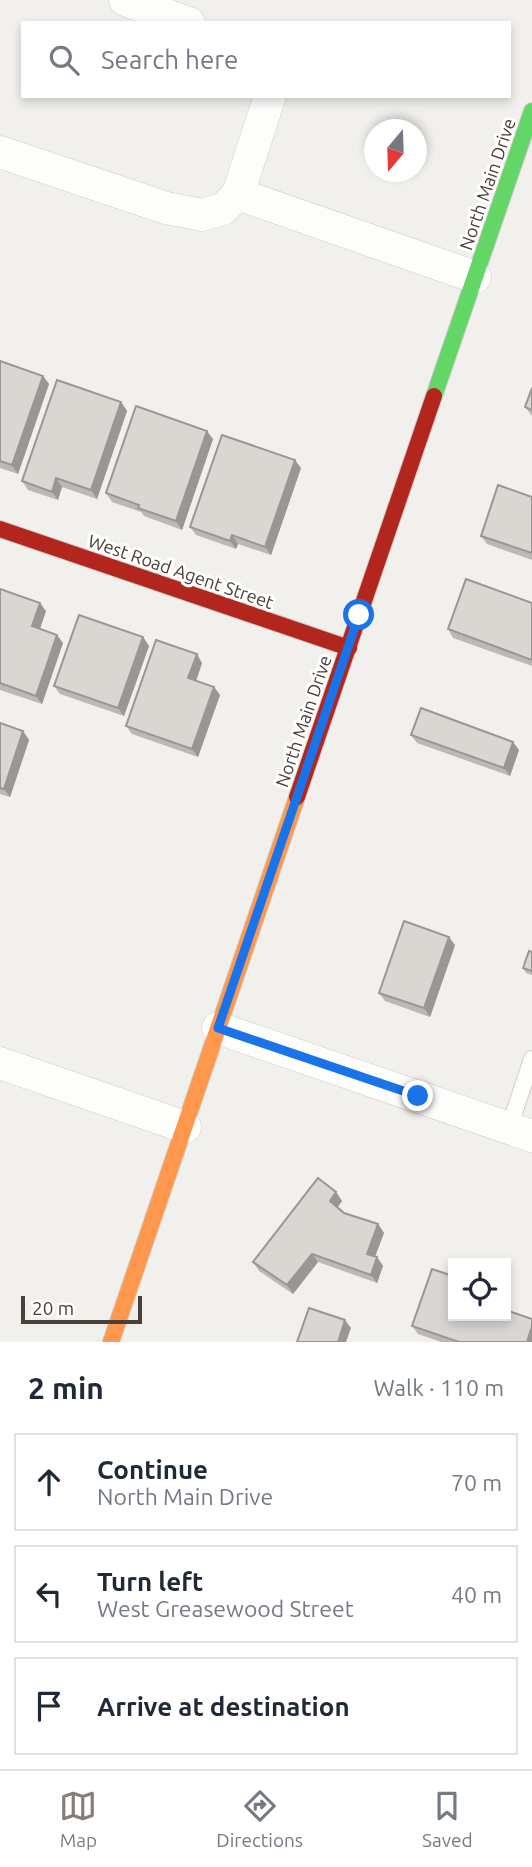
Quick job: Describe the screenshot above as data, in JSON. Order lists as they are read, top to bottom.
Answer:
{
  "streets": {
    "street": ["North Main Drive", "West Road Agent Street"]
  },
  "crossings": [
    ["North Main Drive", "West Road Agent Street"]
  ],
  "scale_bar": "20 m",
  "north": "bottom",
  "page": {
    "search": "Search here",
    "scale": "20 m",
    "heading": ["2 min", "Walk · 110 m"],
    "list": [
      ["Continue", "North Main Drive", "70 m"],
      ["Turn left", "West Greasewood Street", "40 m"],
      "Arrive at destination"
    ],
    "nav": ["Map", "Directions", "Saved"]
  }
}
